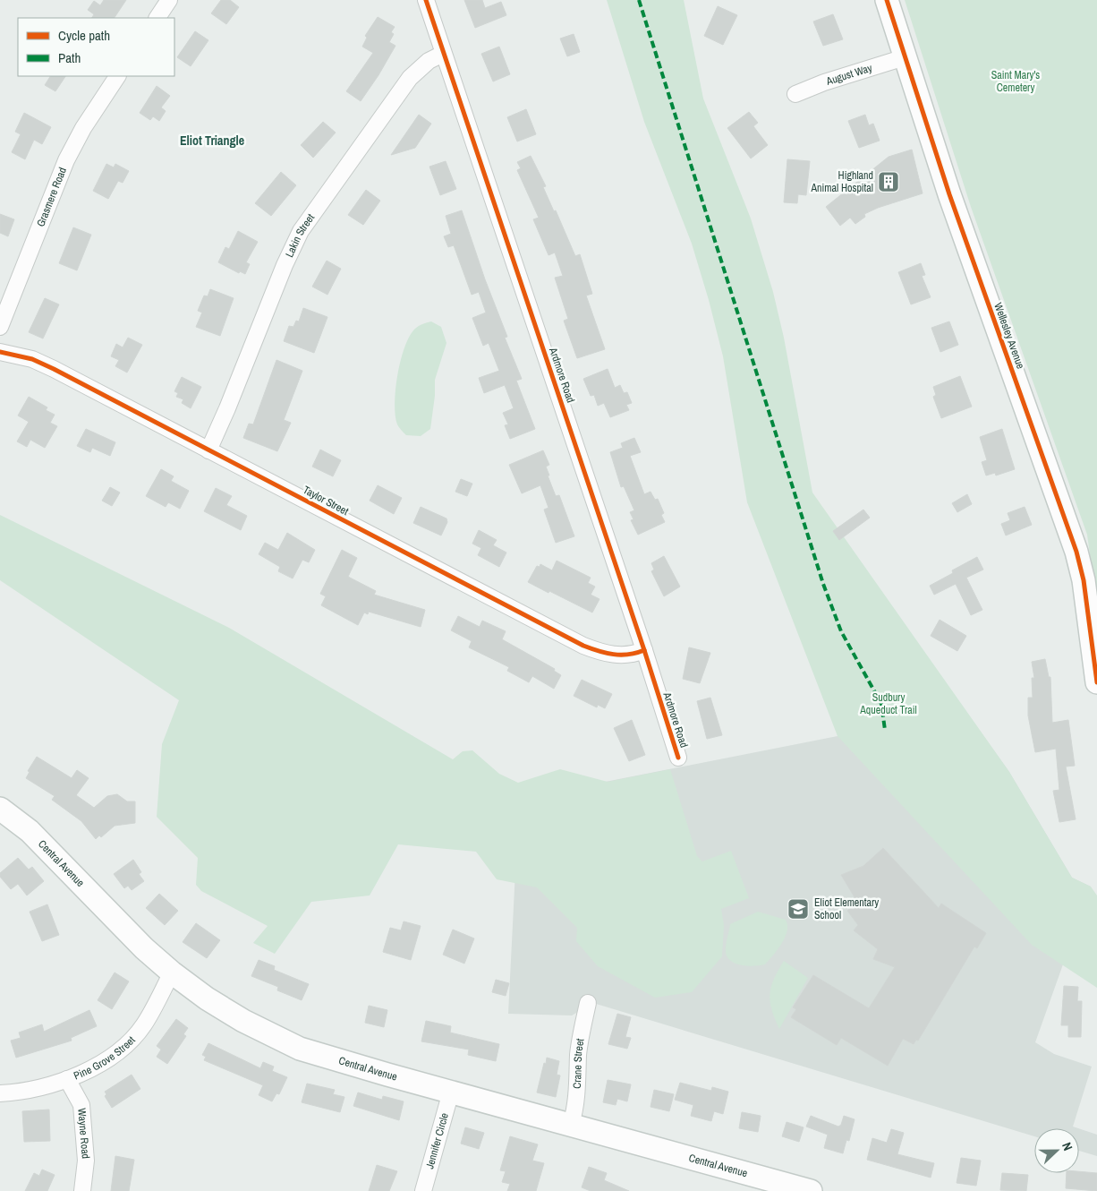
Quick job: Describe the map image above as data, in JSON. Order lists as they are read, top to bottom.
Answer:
{
  "streets": {
    "main road": ["Wellesley Avenue", "Central Avenue"],
    "street": [
      "August Way",
      "Grasmere Road",
      "Lakin Street",
      "Ardmore Road",
      "Taylor Street",
      "Pine Grove Street",
      "Crane Street",
      "Wayne Road",
      "Jennifer Circle"
    ]
  },
  "crossings": [
    ["August Way", "Wellesley Avenue"],
    ["Lakin Street", "Ardmore Road"],
    ["Lakin Street", "Taylor Street"],
    ["Ardmore Road", "Taylor Street"],
    ["Central Avenue", "Pine Grove Street"],
    ["Central Avenue", "Crane Street"],
    ["Central Avenue", "Jennifer Circle"],
    ["Pine Grove Street", "Wayne Road"]
  ],
  "districts": ["Eliot Triangle"],
  "parks": ["Saint Mary's Cemetery", "Sudbury Aqueduct Trail"],
  "places": {
    "building": ["Highland Animal Hospital"],
    "school or university": ["Eliot Elementary School"]
  },
  "legend": ["Cycle path", "Path"],
  "north": "right"
}
